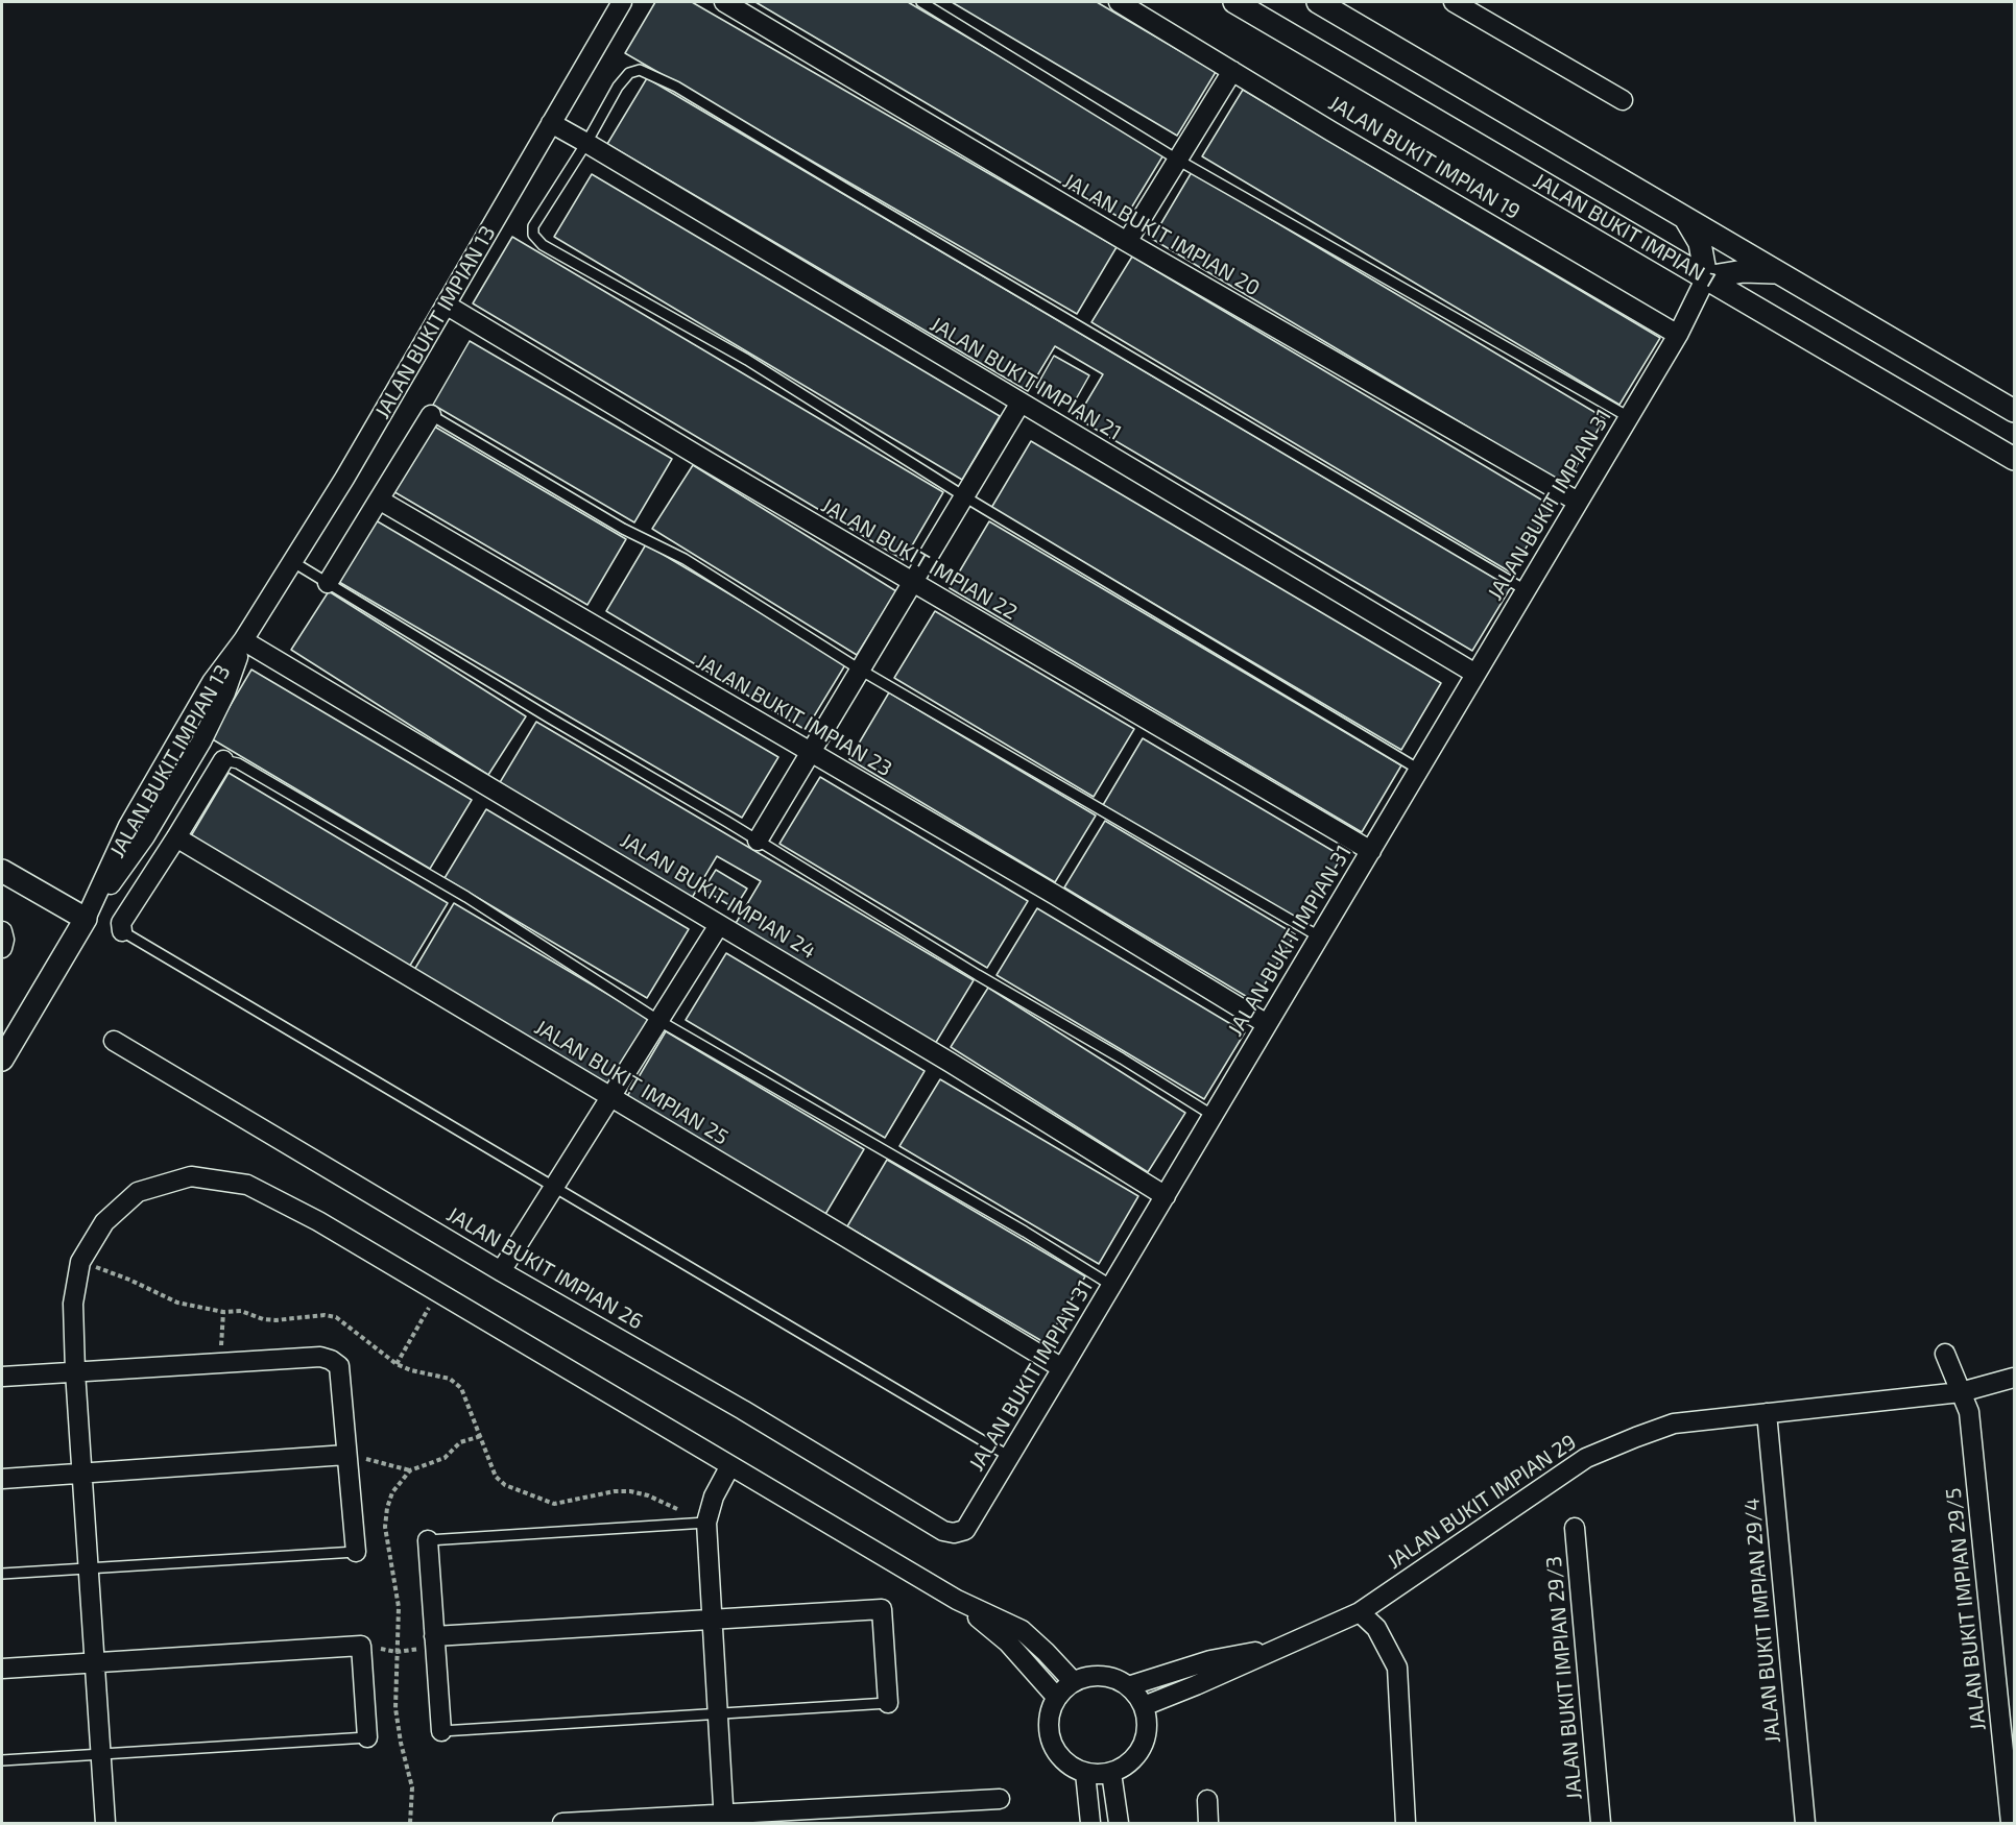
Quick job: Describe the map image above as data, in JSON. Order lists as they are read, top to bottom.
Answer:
{
  "streets": {
    "street": [
      "JALAN BUKIT IMPIAN 19",
      "JALAN BUKIT IMPIAN 1",
      "JALAN BUKIT IMPIAN 20",
      "JALAN BUKIT IMPIAN 13",
      "JALAN BUKIT IMPIAN 21",
      "JALAN BUKIT IMPIAN 31",
      "JALAN BUKIT IMPIAN 22",
      "JALAN BUKIT IMPIAN 23",
      "JALAN BUKIT IMPIAN 24",
      "JALAN BUKIT IMPIAN 25",
      "JALAN BUKIT IMPIAN 26",
      "JALAN BUKIT IMPIAN 29",
      "JALAN BUKIT IMPIAN 29/5",
      "JALAN BUKIT IMPIAN 29/4",
      "JALAN BUKIT IMPIAN 29/3"
    ]
  },
  "crossings": [
    ["JALAN BUKIT IMPIAN 19", "JALAN BUKIT IMPIAN 31"],
    ["JALAN BUKIT IMPIAN 20", "JALAN BUKIT IMPIAN 31"],
    ["JALAN BUKIT IMPIAN 13", "JALAN BUKIT IMPIAN 21"],
    ["JALAN BUKIT IMPIAN 13", "JALAN BUKIT IMPIAN 22"],
    ["JALAN BUKIT IMPIAN 13", "JALAN BUKIT IMPIAN 24"],
    ["JALAN BUKIT IMPIAN 21", "JALAN BUKIT IMPIAN 31"],
    ["JALAN BUKIT IMPIAN 31", "JALAN BUKIT IMPIAN 22"],
    ["JALAN BUKIT IMPIAN 31", "JALAN BUKIT IMPIAN 23"],
    ["JALAN BUKIT IMPIAN 31", "JALAN BUKIT IMPIAN 24"],
    ["JALAN BUKIT IMPIAN 31", "JALAN BUKIT IMPIAN 25"],
    ["JALAN BUKIT IMPIAN 31", "JALAN BUKIT IMPIAN 26"],
    ["JALAN BUKIT IMPIAN 29", "JALAN BUKIT IMPIAN 29/5"],
    ["JALAN BUKIT IMPIAN 29", "JALAN BUKIT IMPIAN 29/4"]
  ]
}
